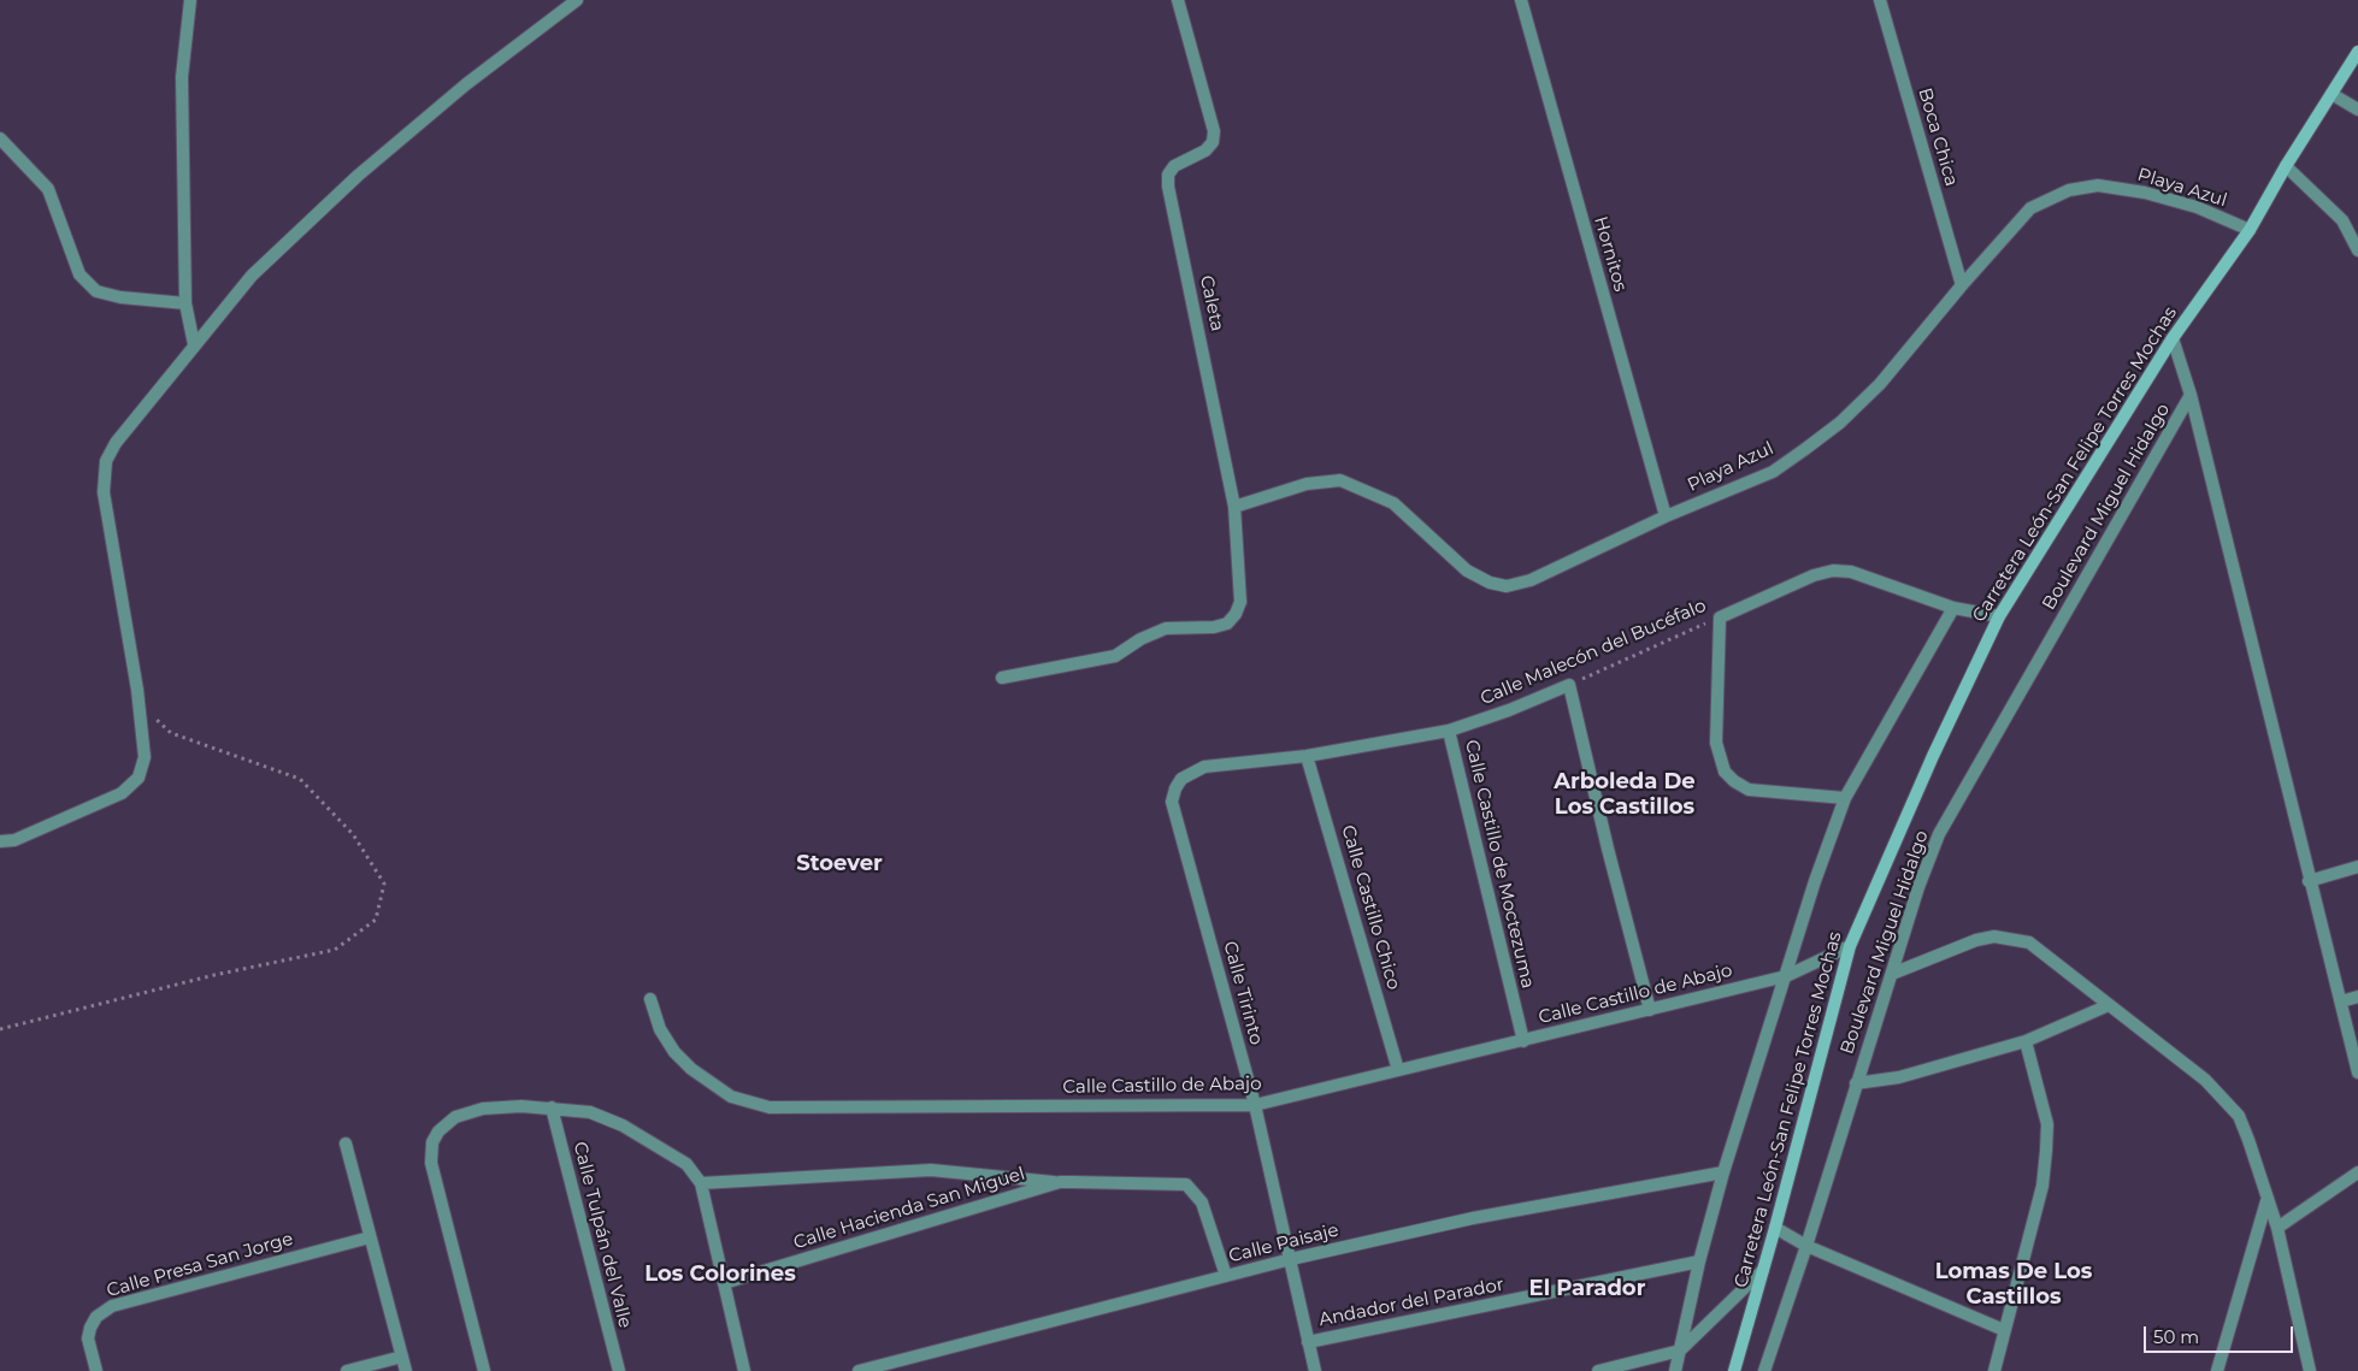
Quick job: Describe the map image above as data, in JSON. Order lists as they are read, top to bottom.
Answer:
{
  "streets": {
    "main road": ["Carretera León-San Felipe Torres Mochas"],
    "street": [
      "Boca Chica",
      "Playa Azul",
      "Hornitos",
      "Caleta",
      "Boulevard Miguel Hidalgo",
      "Calle Malecón del Bucéfalo",
      "Calle Castillo de Moctezuma",
      "Calle Castillo Chico",
      "Calle Tirinto",
      "Calle Castillo de Abajo",
      "Calle Hacienda San Miguel",
      "Calle Tulpán del Valle",
      "Calle Paisaje",
      "Calle Presa San Jorge",
      "Andador del Parador"
    ]
  },
  "crossings": [
    ["Boca Chica", "Playa Azul"],
    ["Playa Azul", "Hornitos"],
    ["Playa Azul", "Caleta"],
    ["Playa Azul", "Carretera León-San Felipe Torres Mochas"],
    ["Carretera León-San Felipe Torres Mochas", "Calle Malecón del Bucéfalo"],
    ["Carretera León-San Felipe Torres Mochas", "Calle Castillo de Abajo"],
    ["Calle Malecón del Bucéfalo", "Calle Castillo de Moctezuma"],
    ["Calle Malecón del Bucéfalo", "Calle Castillo Chico"],
    ["Calle Malecón del Bucéfalo", "Calle Tirinto"],
    ["Calle Castillo de Moctezuma", "Calle Castillo de Abajo"],
    ["Calle Castillo Chico", "Calle Castillo de Abajo"],
    ["Calle Tirinto", "Calle Castillo de Abajo"],
    ["Calle Tirinto", "Calle Paisaje"],
    ["Calle Tirinto", "Andador del Parador"]
  ],
  "districts": [
    "Arboleda De Los Castillos",
    "Stoever",
    "Lomas De Los Castillos",
    "Los Colorines",
    "El Parador"
  ],
  "scale_bar": "50 m"
}
